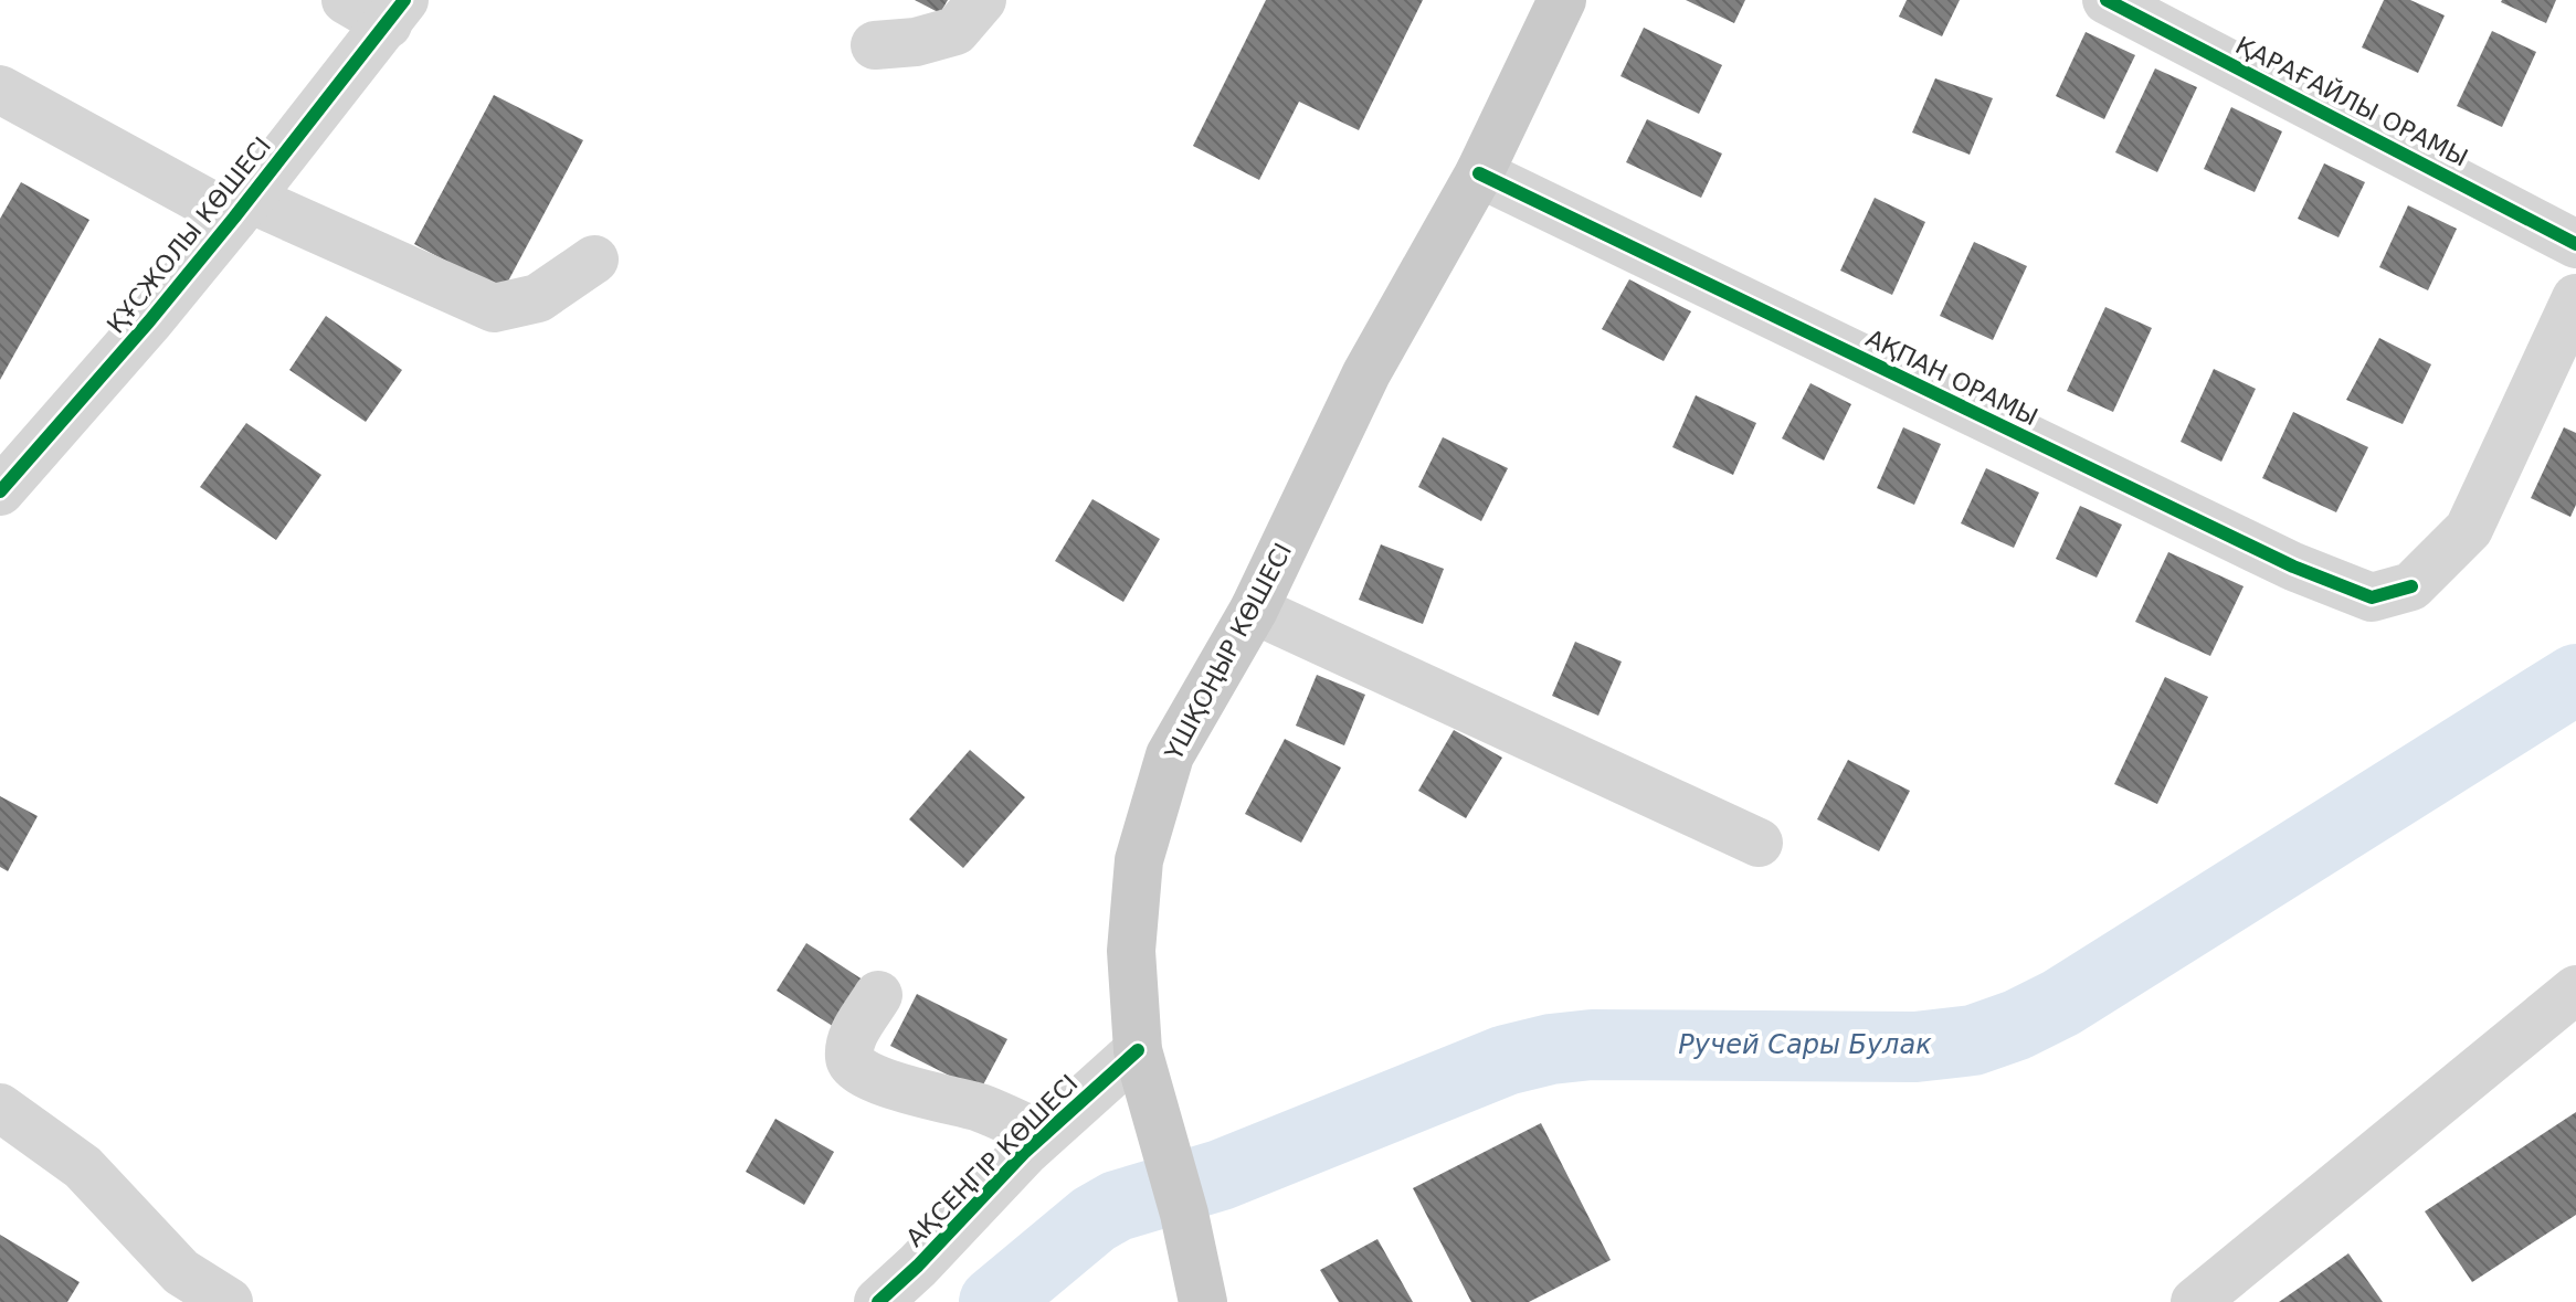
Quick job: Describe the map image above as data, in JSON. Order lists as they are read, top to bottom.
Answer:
{
  "streets": {
    "main road": ["ҮШҚОҢЫР КӨШЕСІ"],
    "street": [
      "ҚАРАҒАЙЛЫ ОРАМЫ",
      "ҚҰСЖОЛЫ КӨШЕСІ",
      "АҚПАН ОРАМЫ",
      "АҚСЕҢГІР КӨШЕСІ"
    ]
  },
  "crossings": [
    ["АҚПАН ОРАМЫ", "ҮШҚОҢЫР КӨШЕСІ"],
    ["ҮШҚОҢЫР КӨШЕСІ", "АҚСЕҢГІР КӨШЕСІ"]
  ],
  "water": ["Ручей Сары Булак"]
}
